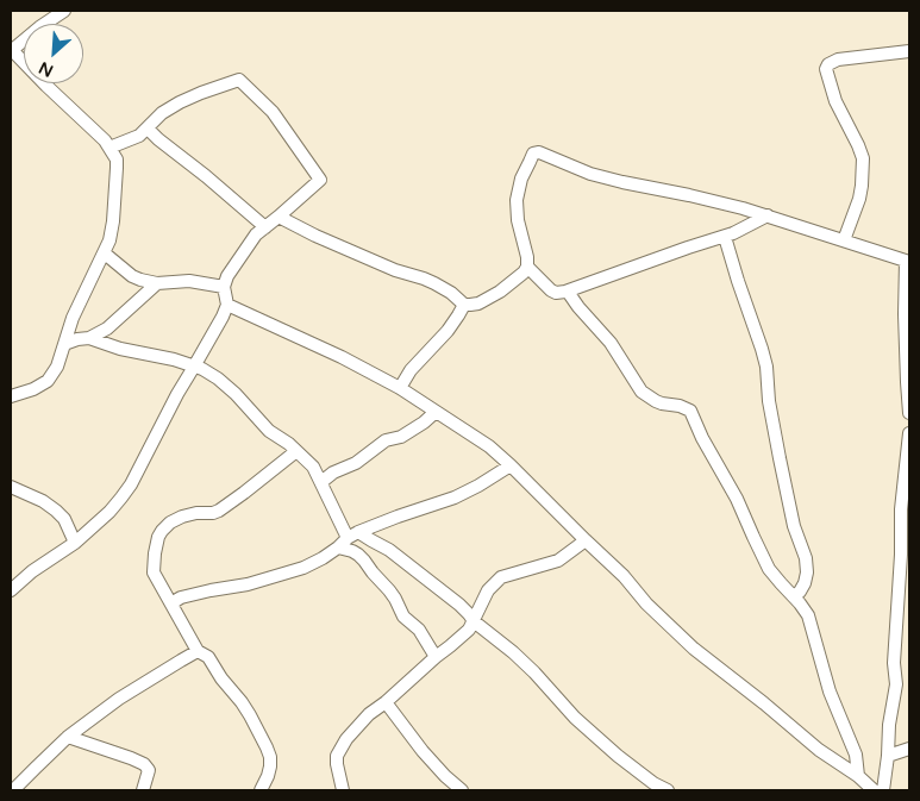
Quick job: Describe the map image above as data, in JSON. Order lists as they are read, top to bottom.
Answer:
{
  "north": "bottom left"
}
